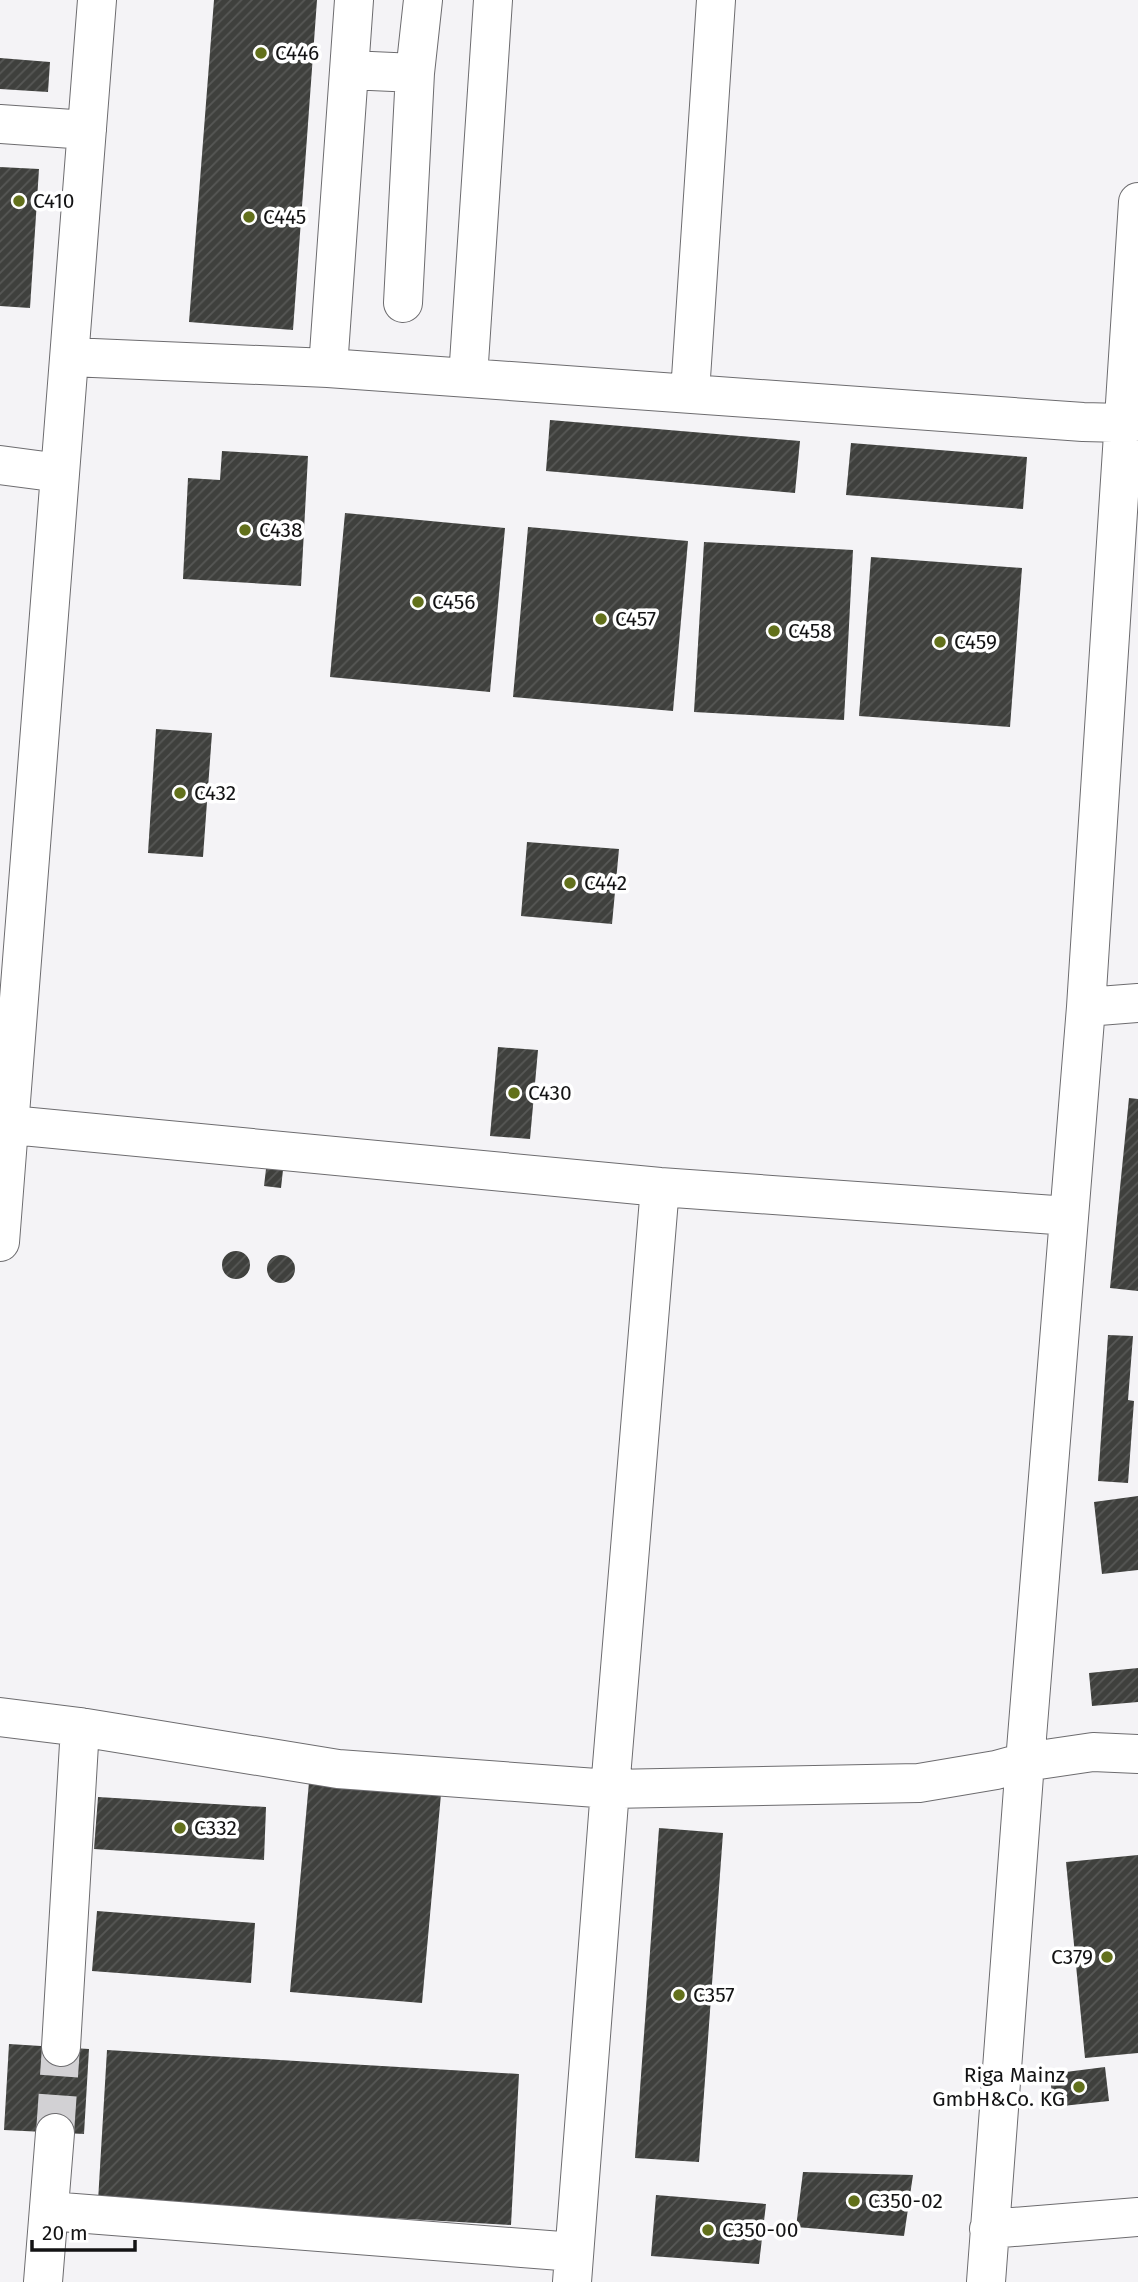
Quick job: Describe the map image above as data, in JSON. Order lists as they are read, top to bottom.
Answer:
{
  "places": [
    "C446",
    "C410",
    "C445",
    "C438",
    "C456",
    "C457",
    "C458",
    "C459",
    "C432",
    "C442",
    "C430",
    "C332",
    "C379",
    "C357",
    "Riga Mainz GmbH&Co. KG",
    "C350-02",
    "C350-00"
  ],
  "scale_bar": "20 m"
}
